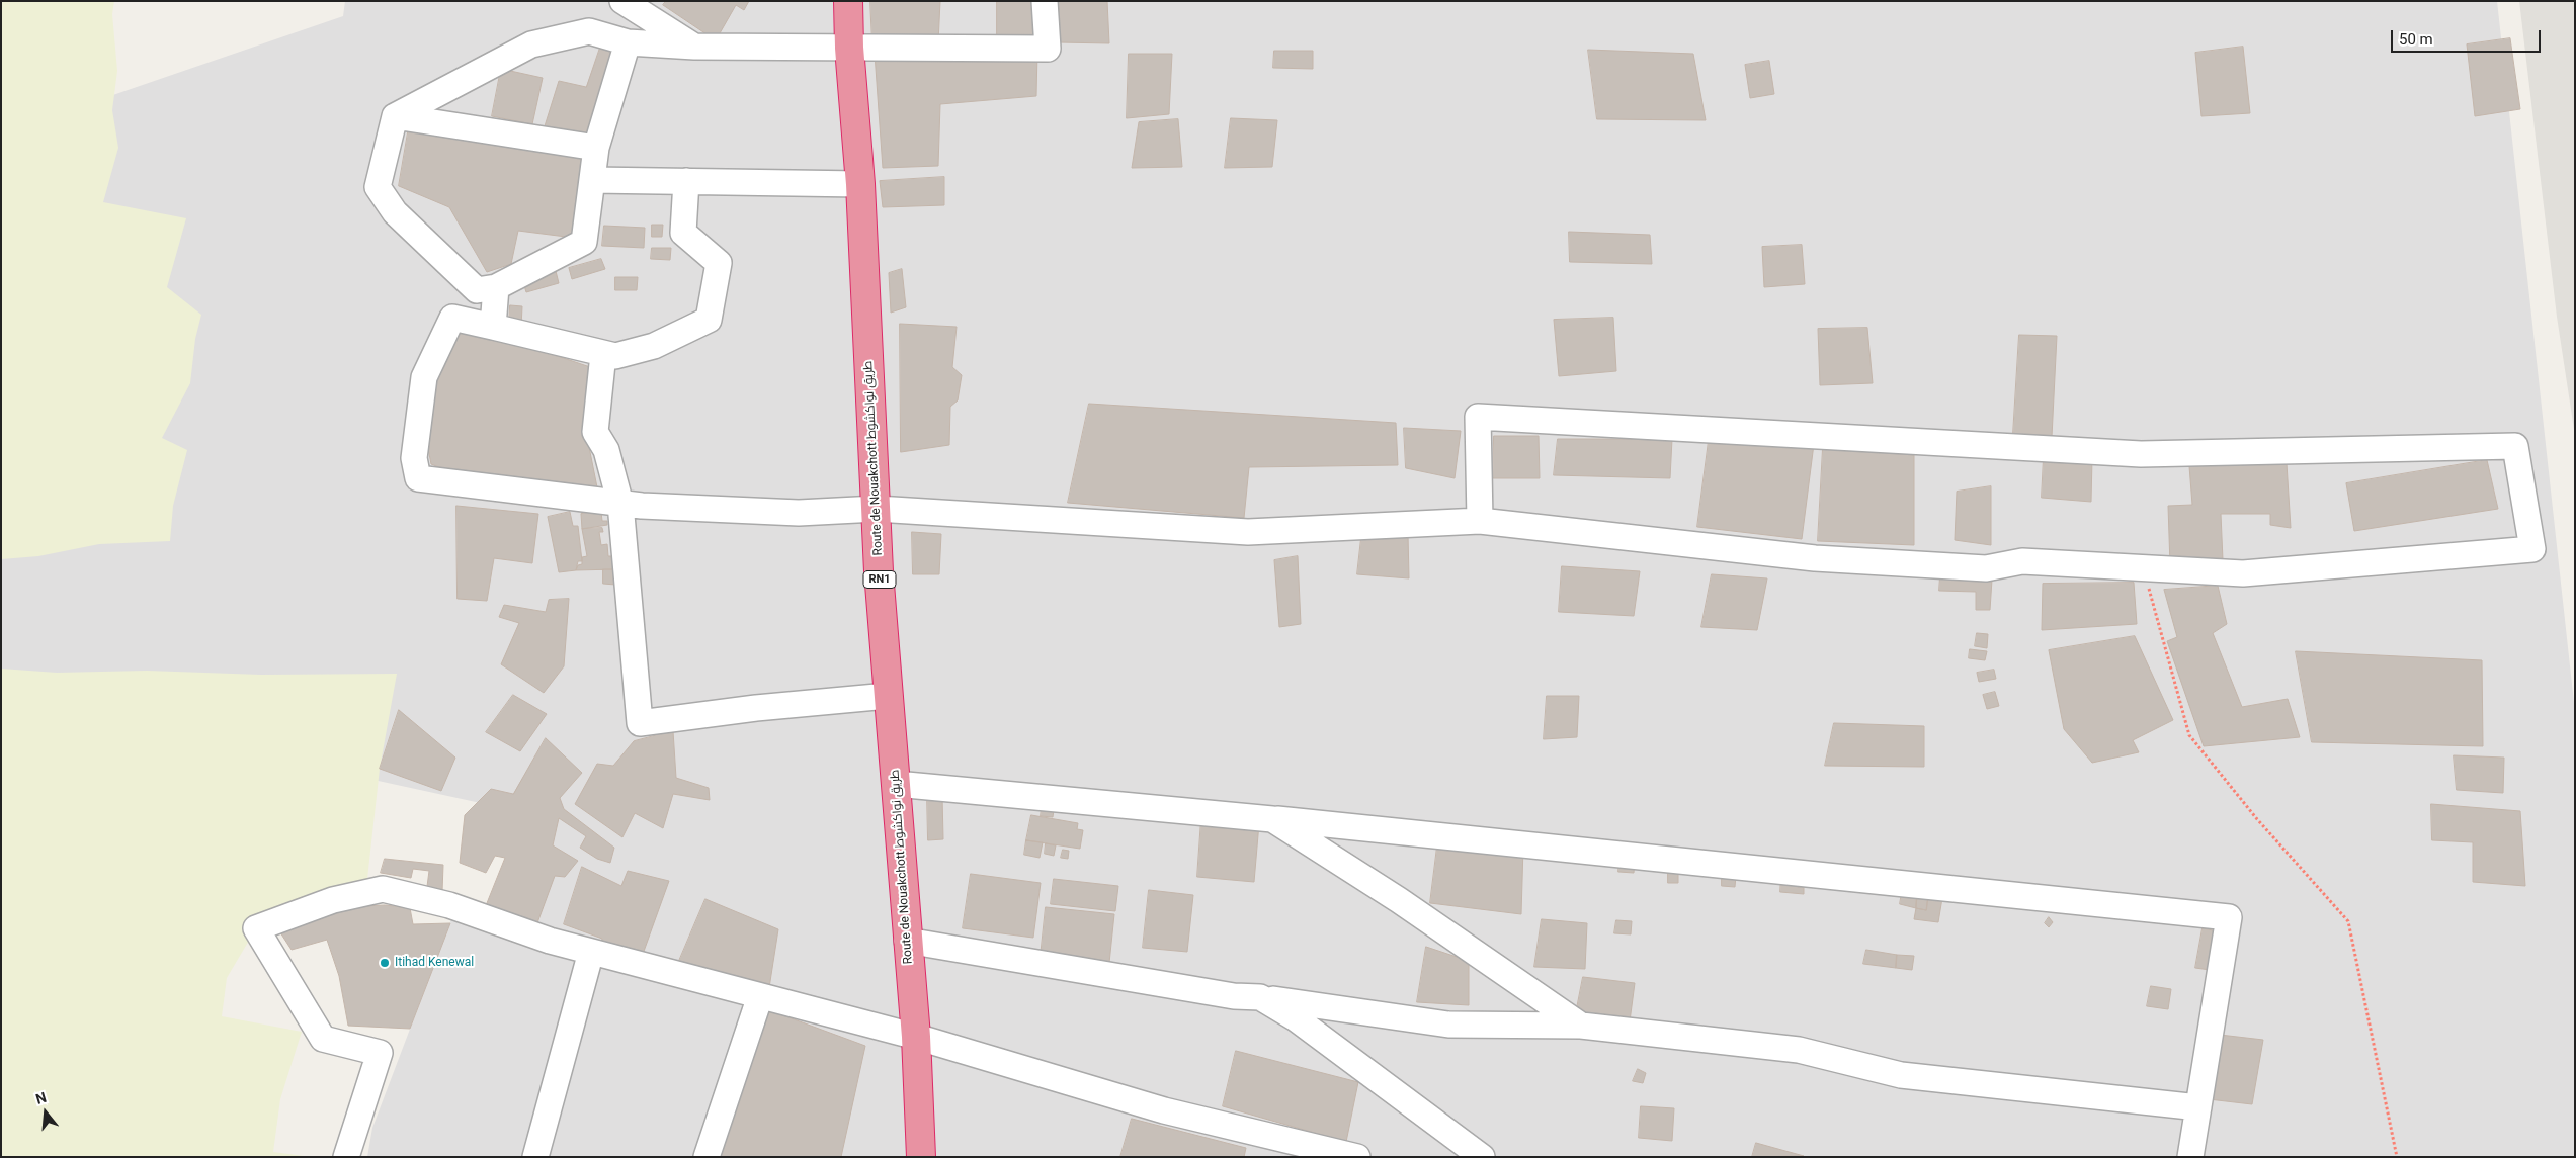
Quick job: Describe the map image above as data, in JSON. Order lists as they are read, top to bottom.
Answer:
{
  "streets": {
    "highway": ["Route de Nouakchott طريق نواكشوط", "RN1"]
  },
  "places": ["Itihad Kenewal"],
  "scale_bar": "50 m",
  "north": "top"
}
